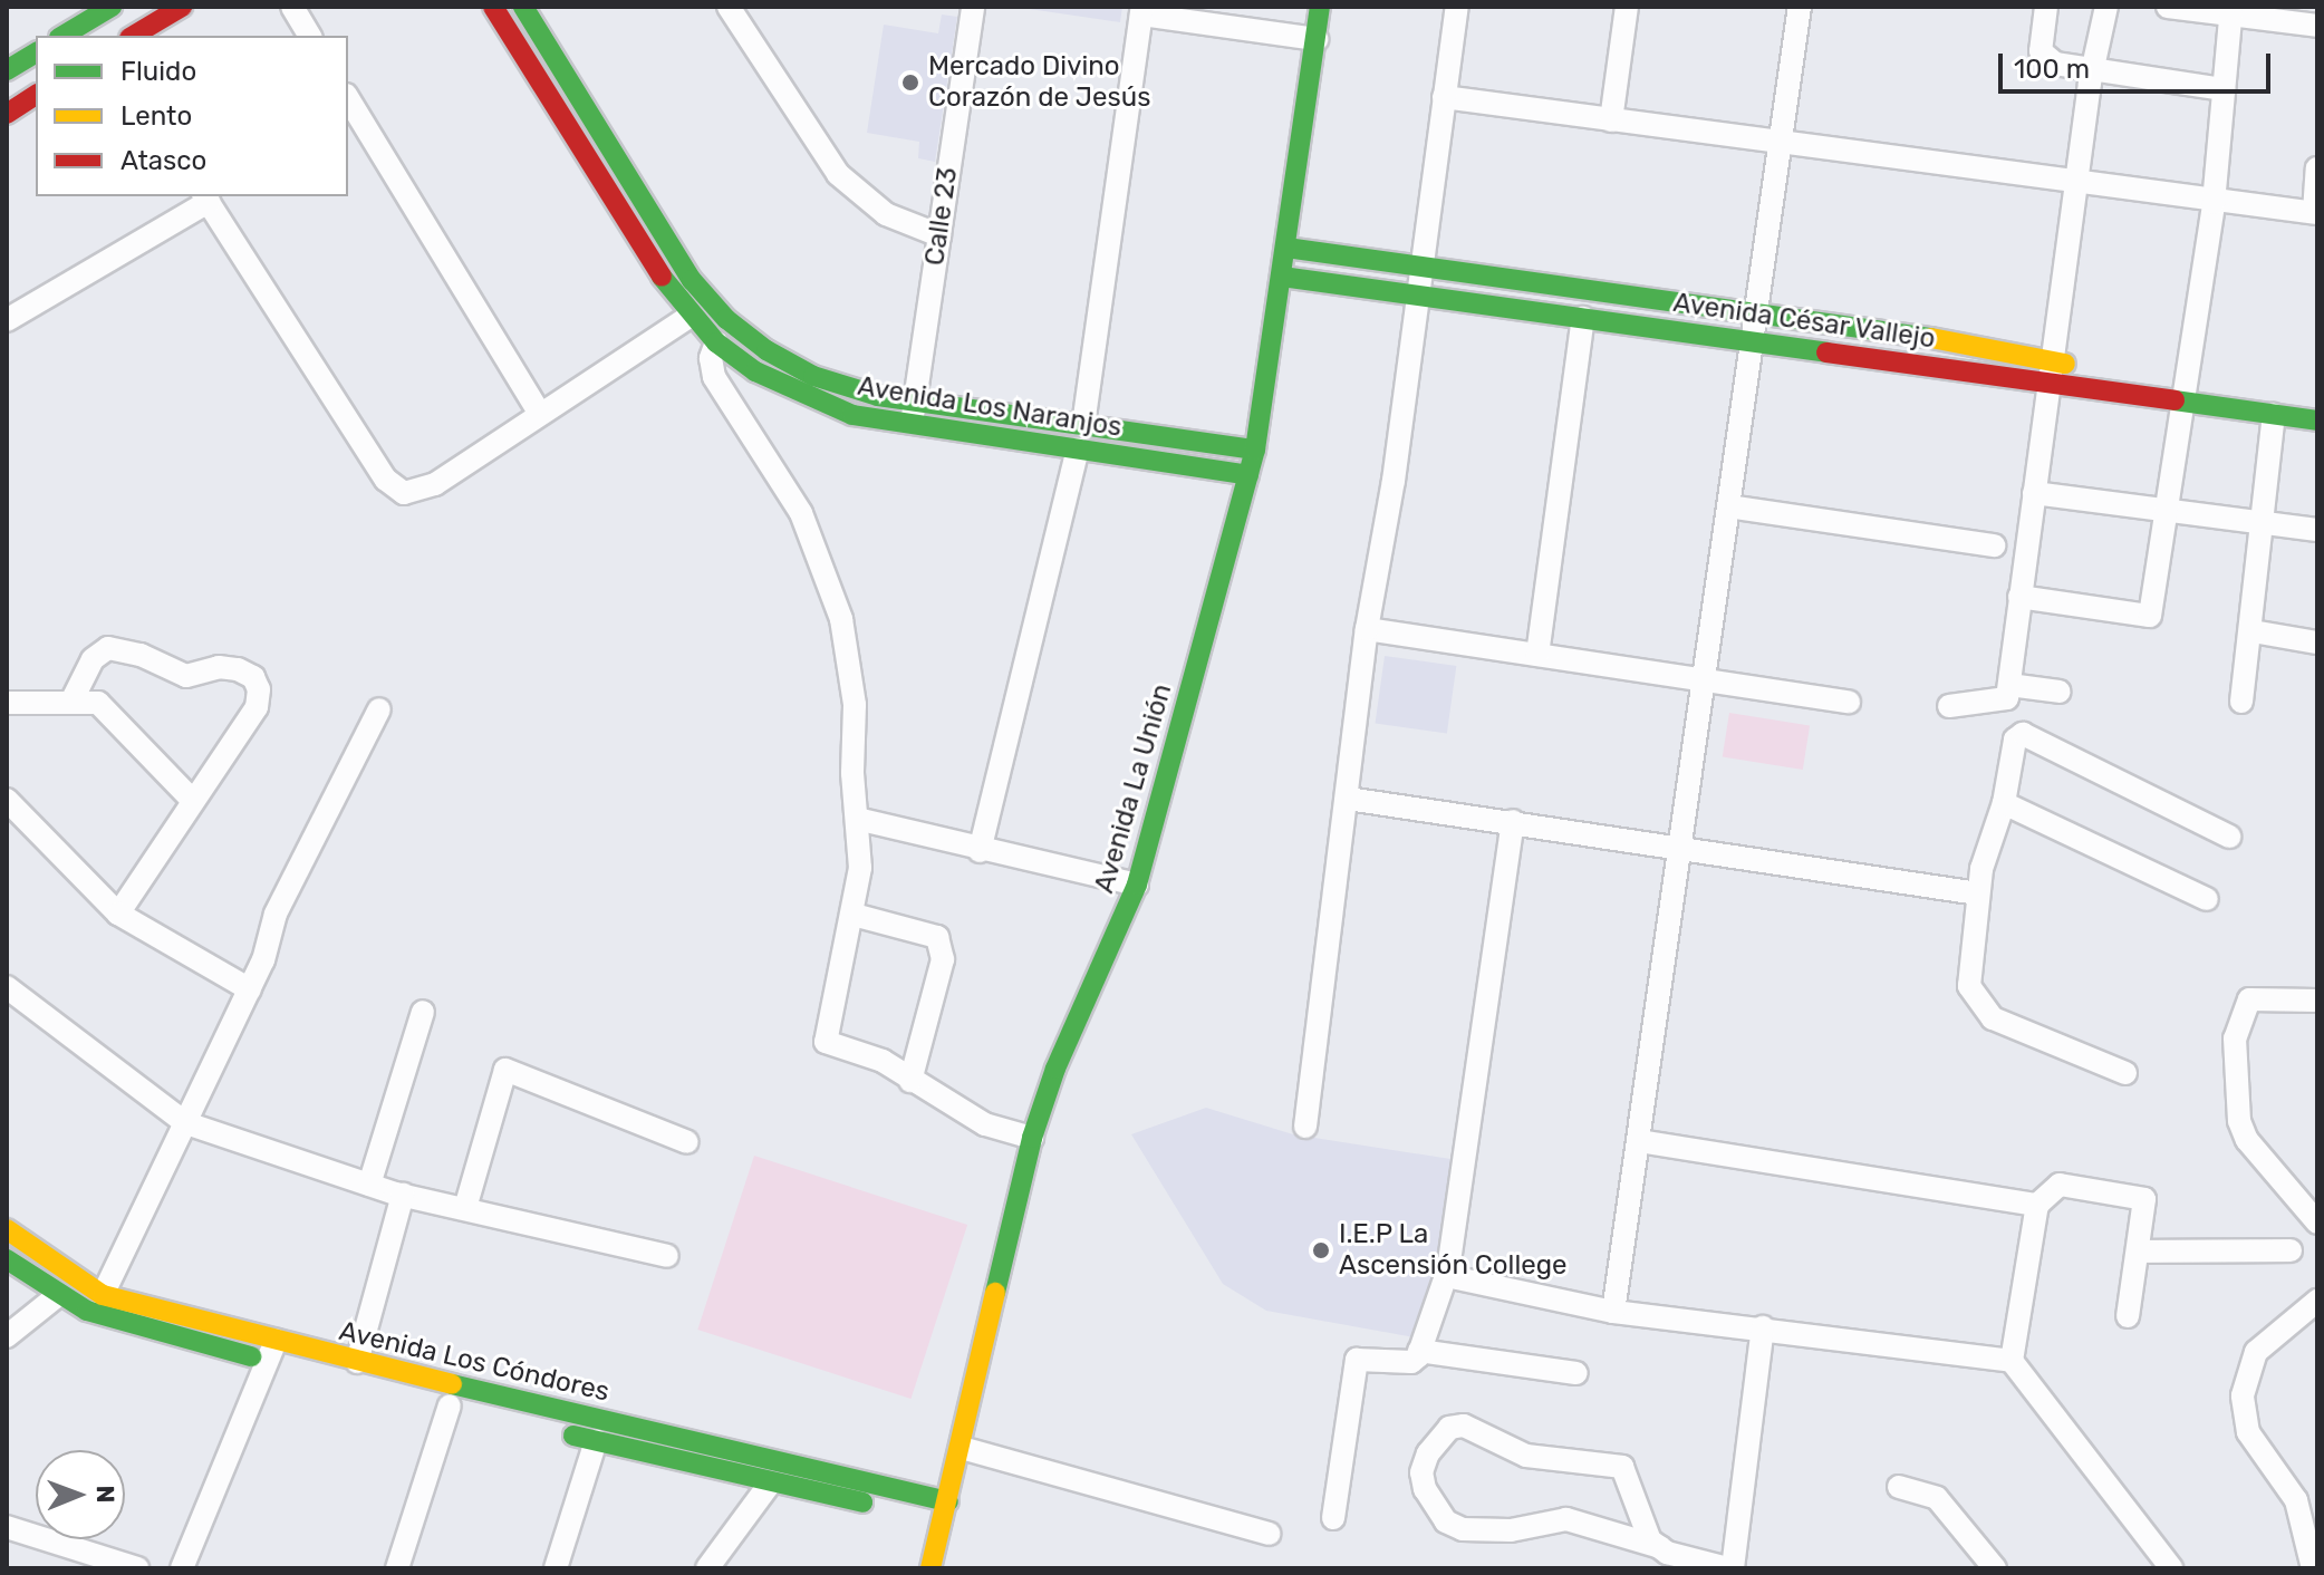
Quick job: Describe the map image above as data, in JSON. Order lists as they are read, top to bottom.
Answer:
{
  "streets": {
    "street": [
      "Calle 23",
      "Avenida César Vallejo",
      "Avenida Los Naranjos",
      "Avenida La Unión",
      "Avenida Los Cóndores"
    ]
  },
  "crossings": [
    ["Calle 23", "Avenida Los Naranjos"],
    ["Avenida César Vallejo", "Avenida La Unión"],
    ["Avenida Los Naranjos", "Avenida La Unión"],
    ["Avenida La Unión", "Avenida Los Cóndores"]
  ],
  "places": ["Mercado Divino Corazón de Jesús", "I.E.P La Ascensión College"],
  "legend": ["Fluido", "Lento", "Atasco"],
  "scale_bar": "100 m",
  "north": "right"
}
